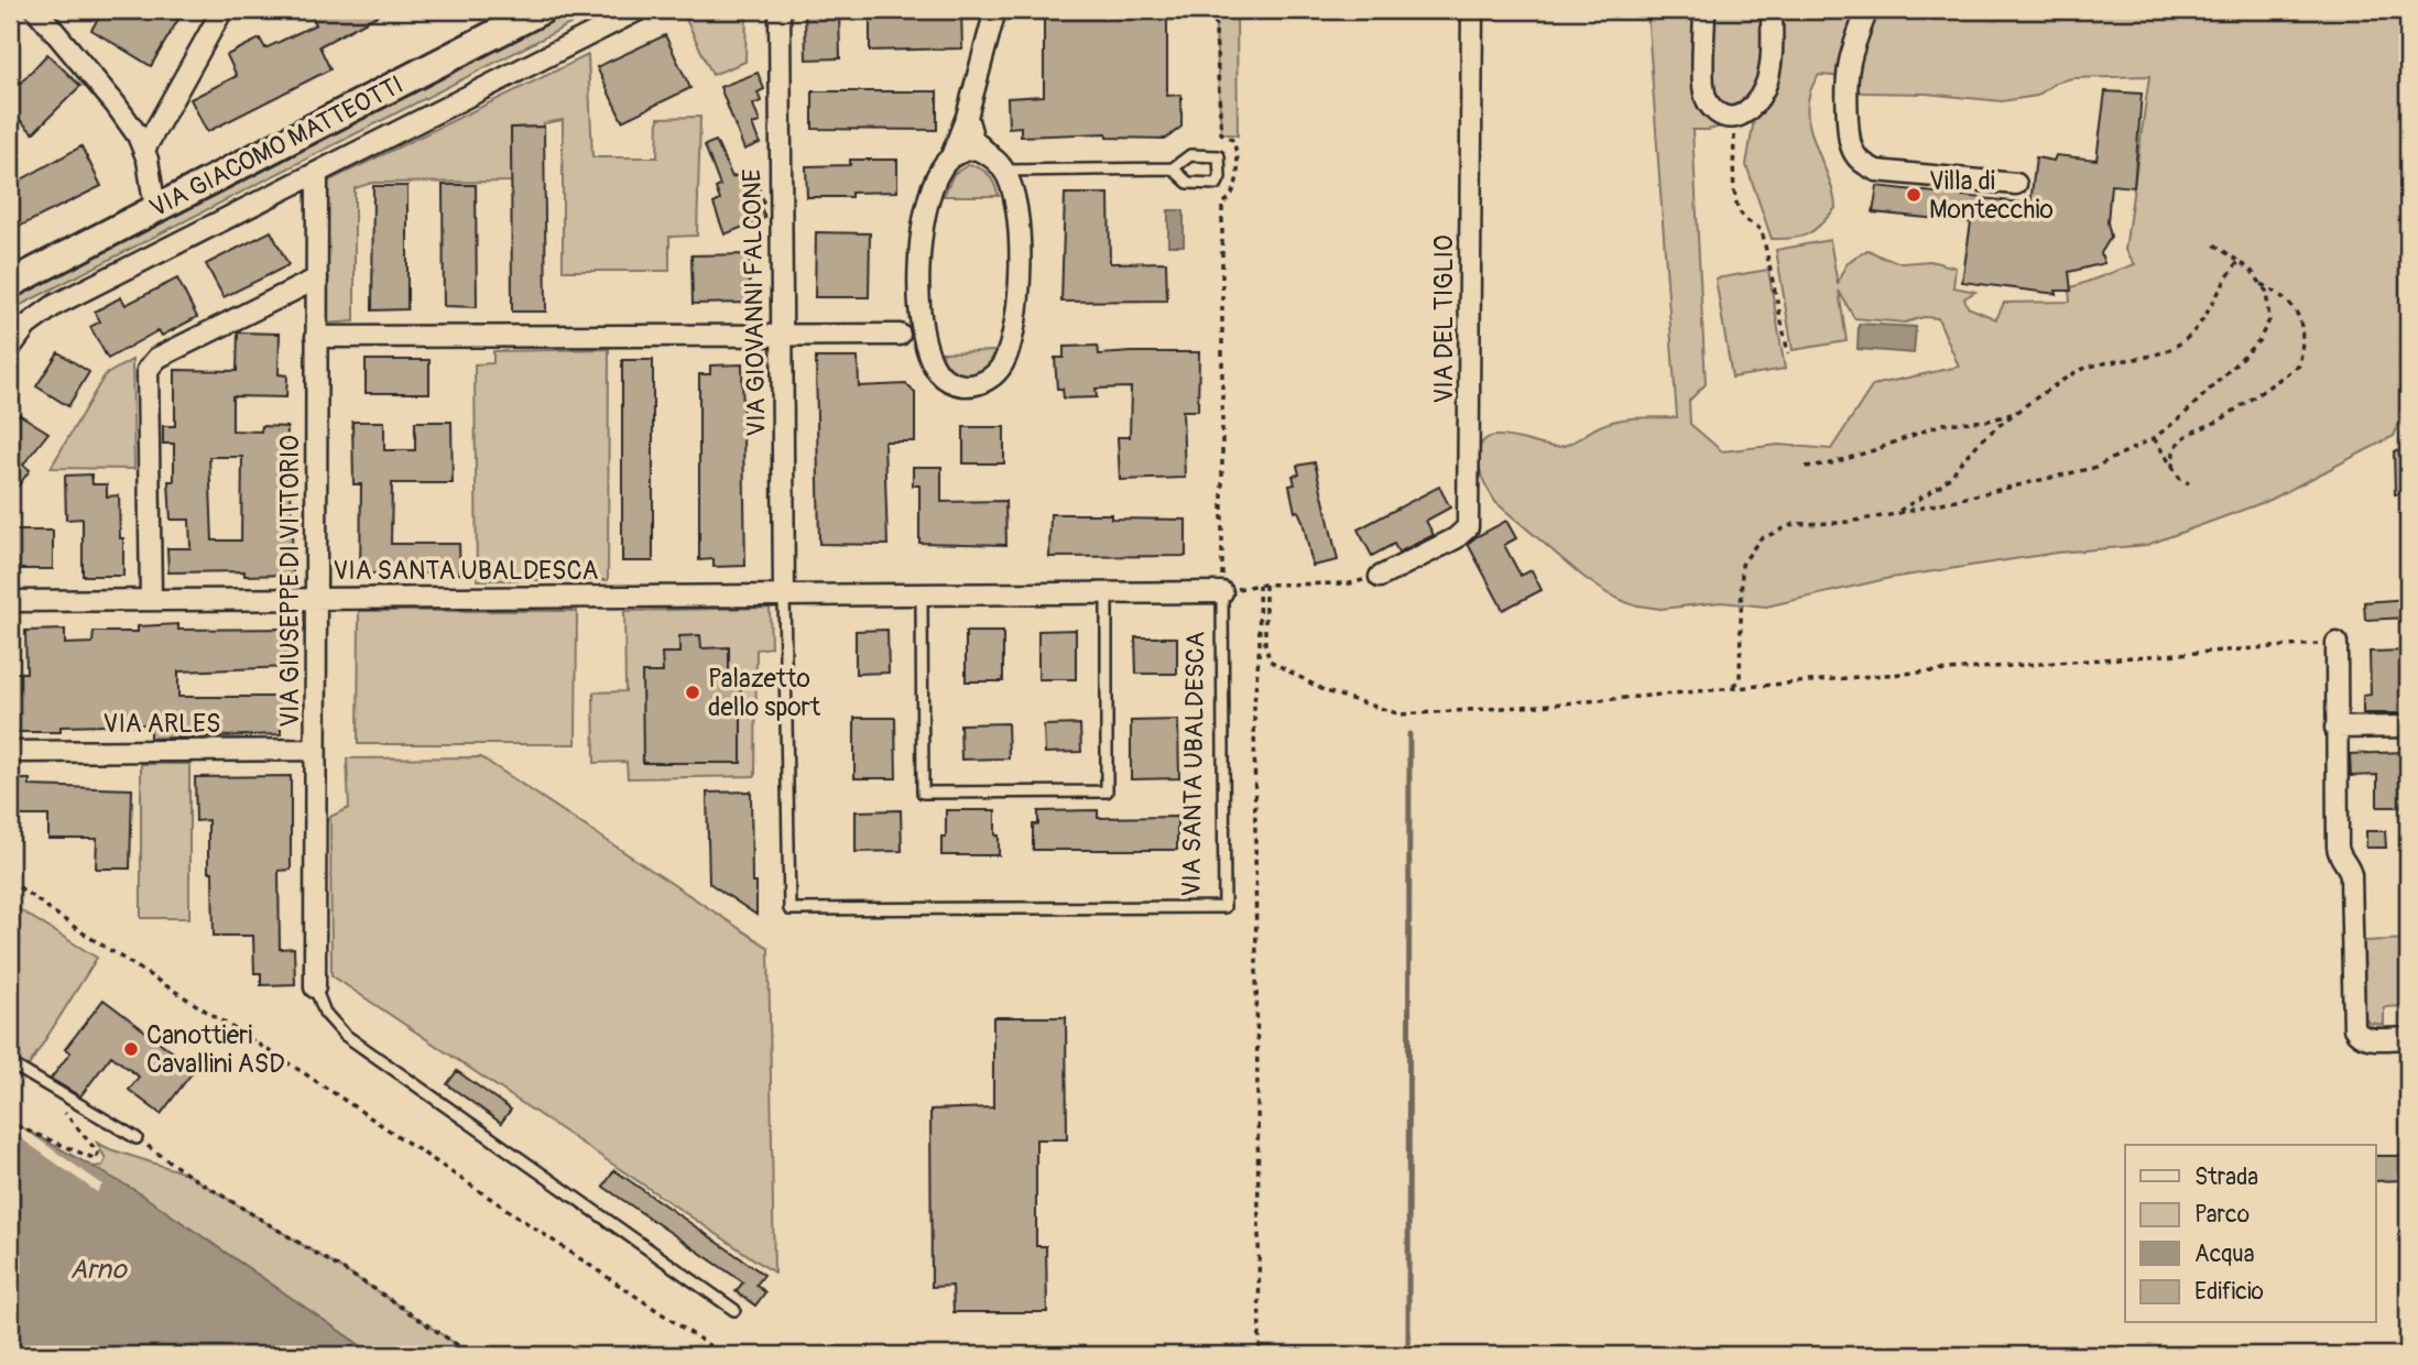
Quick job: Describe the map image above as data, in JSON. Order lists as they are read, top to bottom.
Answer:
{
  "streets": {
    "main road": ["VIA GIACOMO MATTEOTTI"],
    "street": [
      "VIA GIOVANNI FALCONE",
      "VIA DEL TIGLIO",
      "VIA SANTA UBALDESCA",
      "VIA GIUSEPPE DI VITTORIO",
      "VIA ARLES"
    ]
  },
  "crossings": [
    ["VIA GIOVANNI FALCONE", "VIA SANTA UBALDESCA"],
    ["VIA SANTA UBALDESCA", "VIA GIUSEPPE DI VITTORIO"],
    ["VIA GIUSEPPE DI VITTORIO", "VIA ARLES"]
  ],
  "water": ["Arno"],
  "places": ["Villa di Montecchio", "Palazetto dello sport", "Canottieri Cavallini ASD"],
  "legend": [
    "Strada",
    "Parco",
    "Acqua",
    "Edificio"
  ]
}
